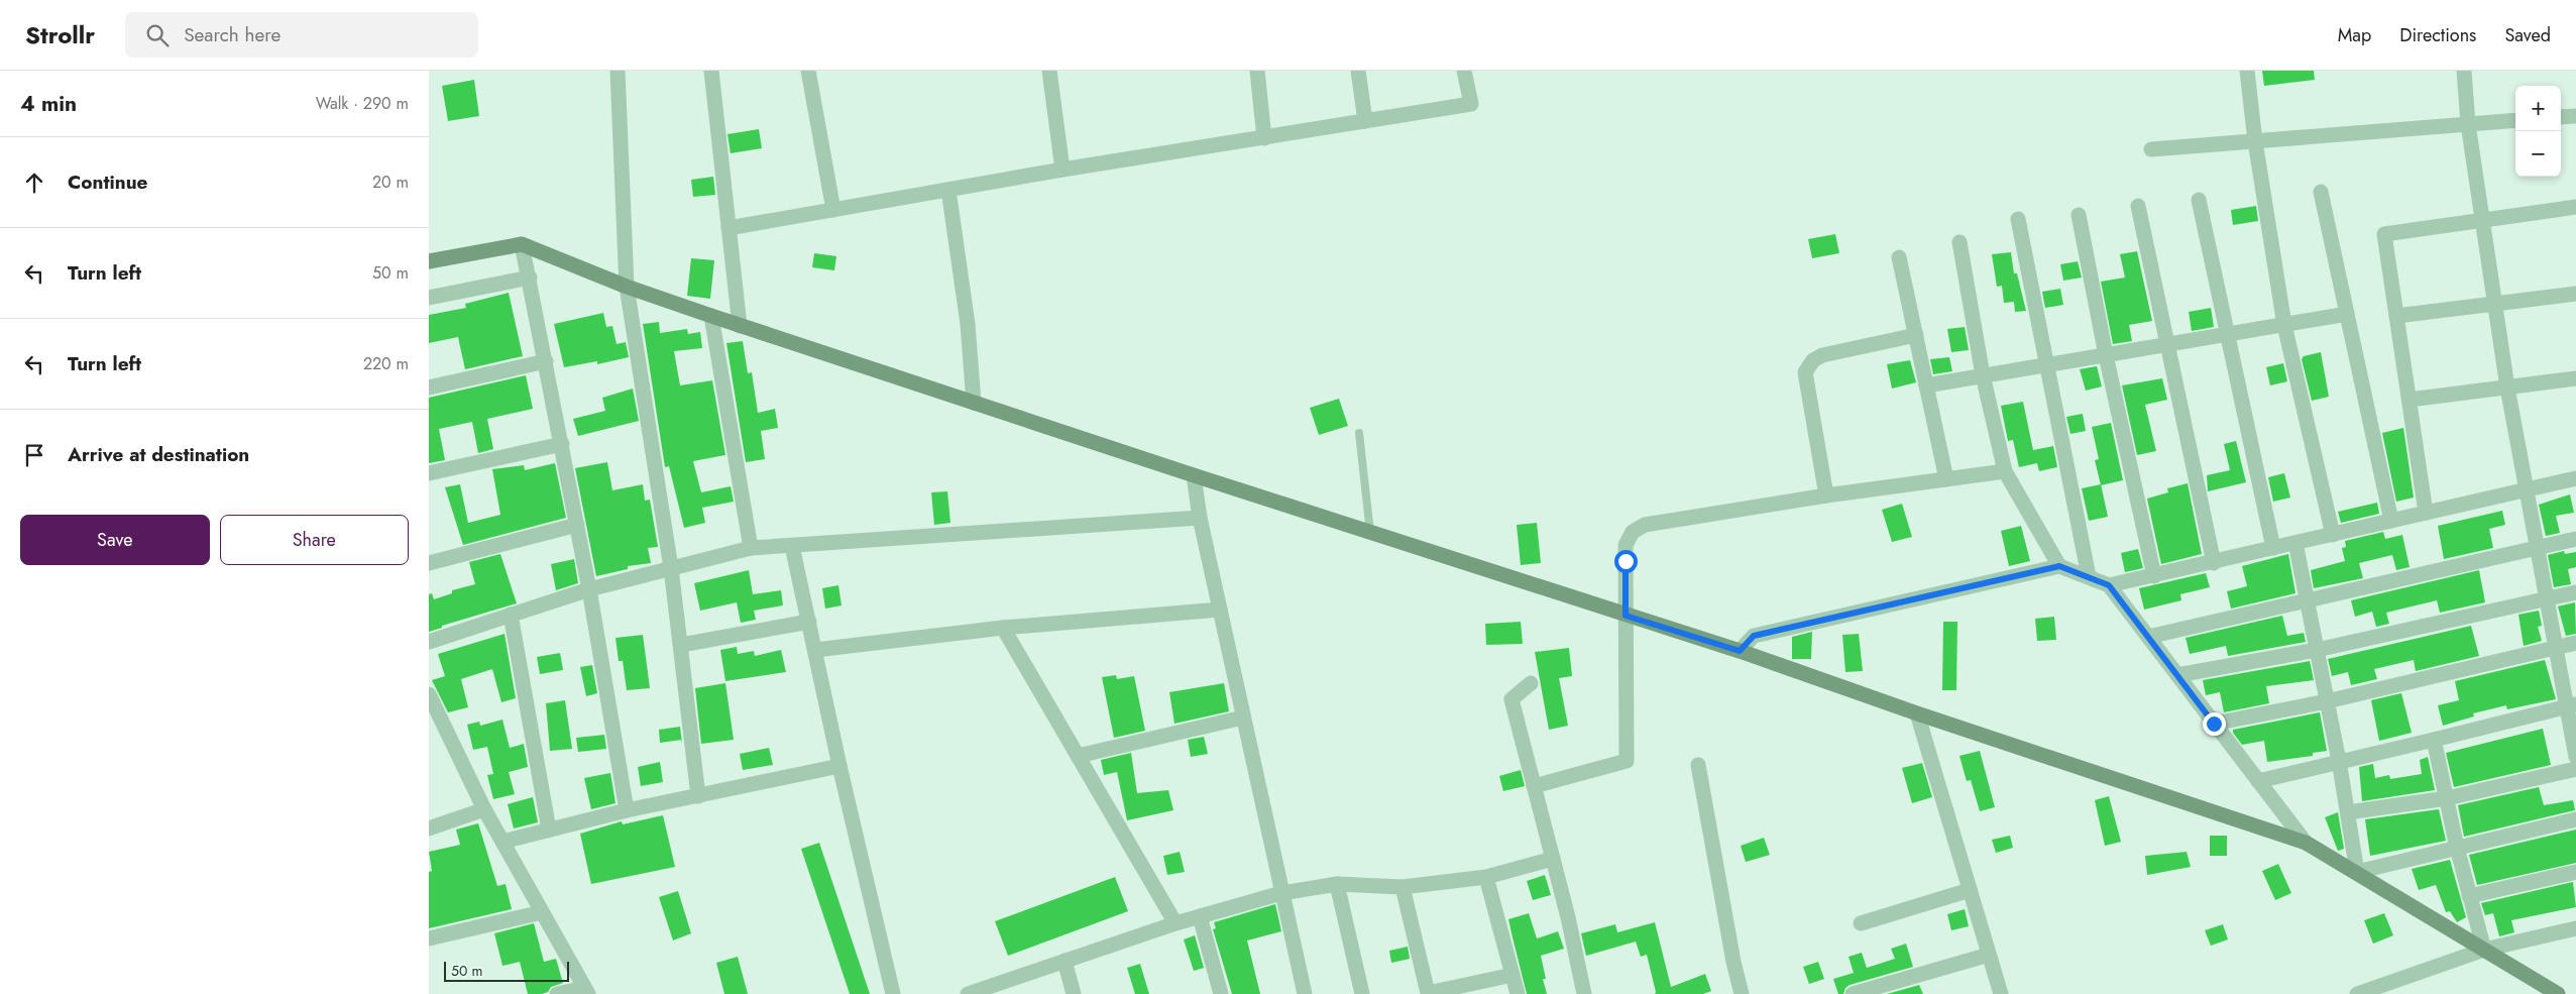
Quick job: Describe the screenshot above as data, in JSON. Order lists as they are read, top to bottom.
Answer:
{
  "scale_bar": "50 m",
  "page": {
    "header": "Strollr",
    "search": "Search here",
    "nav": ["Map", "Directions", "Saved"],
    "heading": ["4 min", "Walk · 290 m"],
    "map_buttons": ["+", "−"],
    "list": [
      ["Continue", "20 m"],
      ["Turn left", "50 m"],
      ["Turn left", "220 m"],
      "Arrive at destination"
    ],
    "buttons": ["Save", "Share"],
    "scale": "50 m"
  }
}
